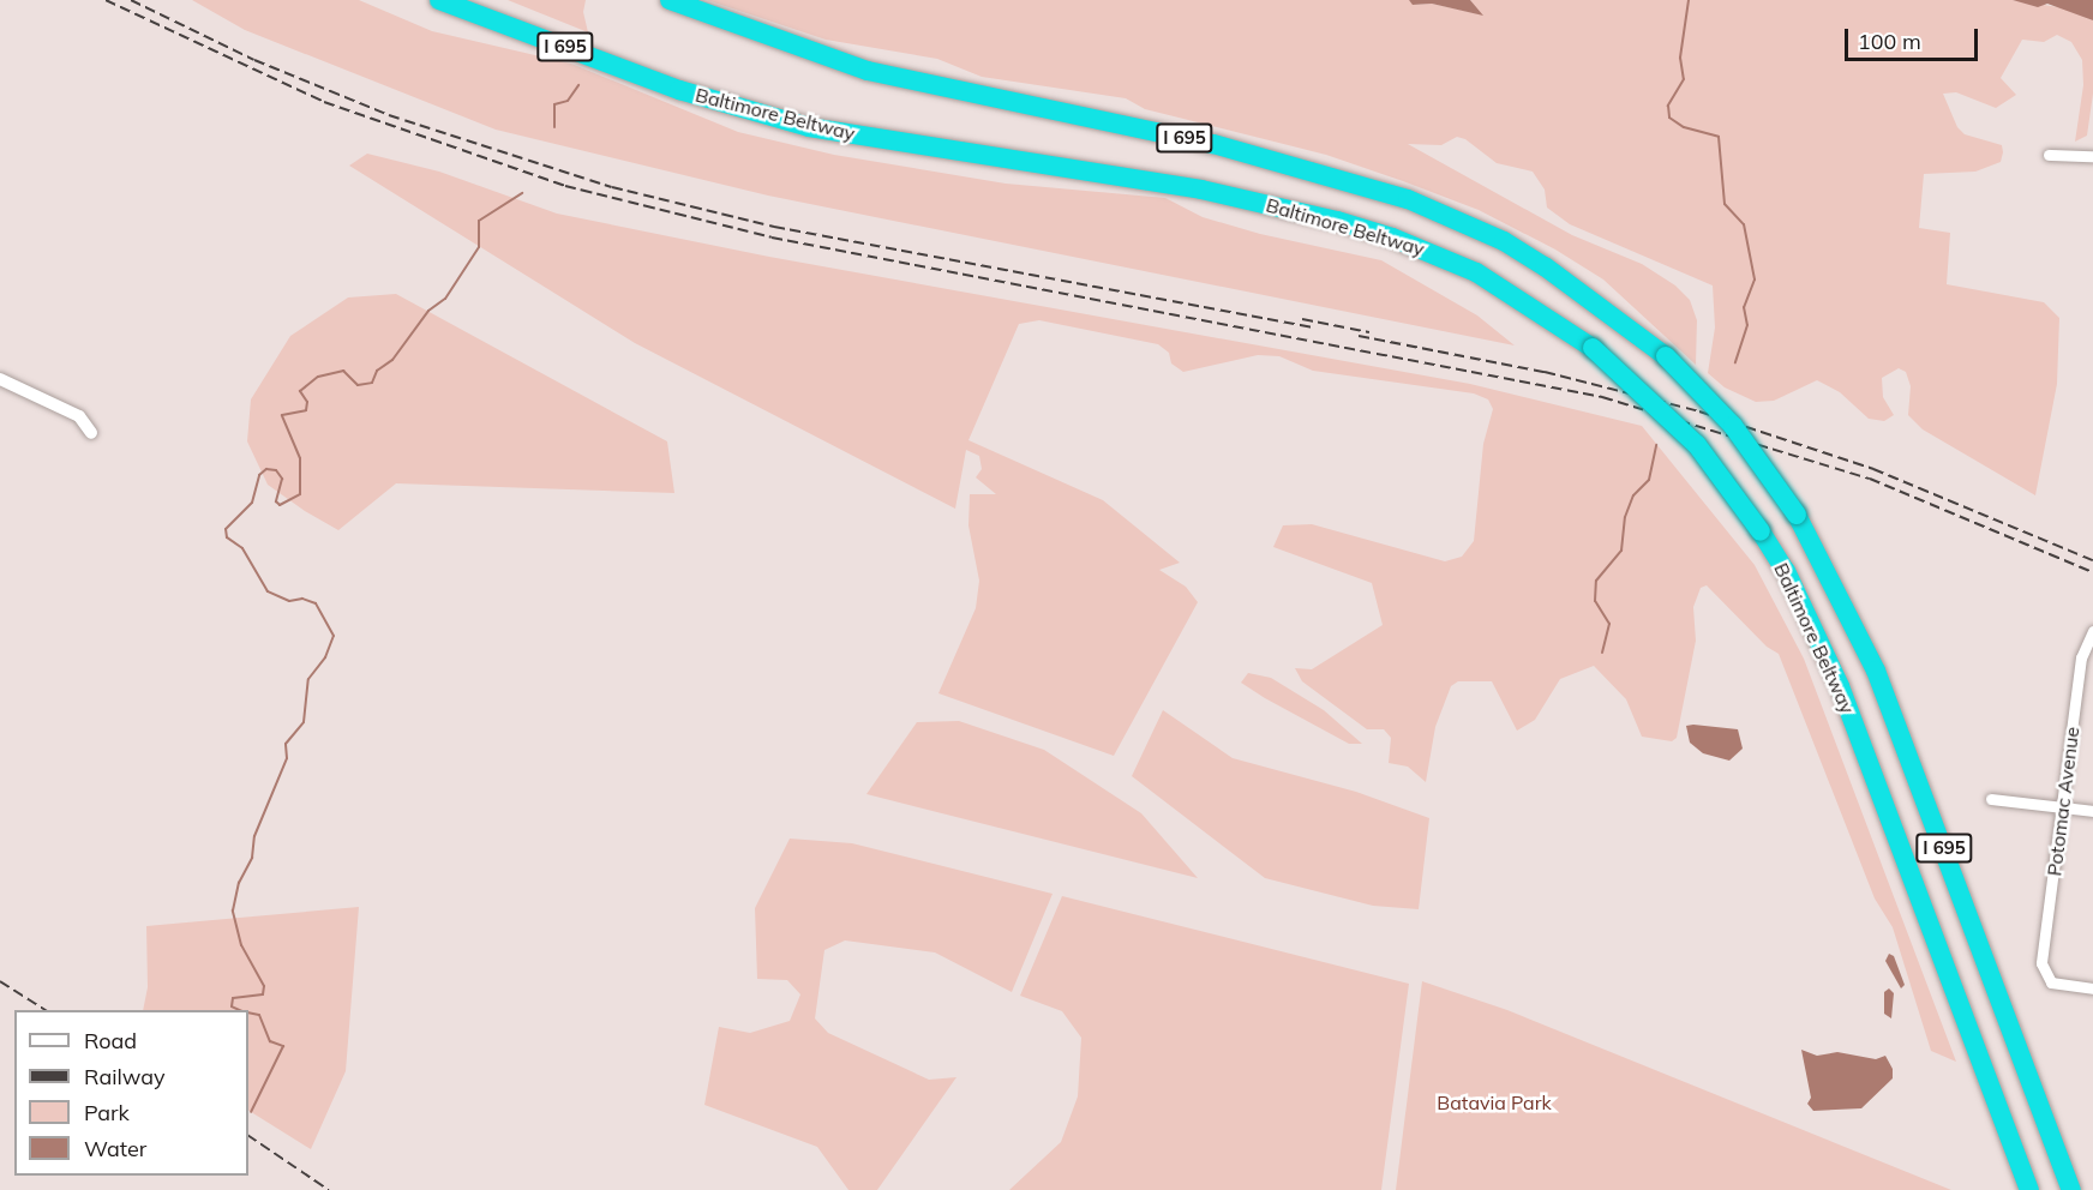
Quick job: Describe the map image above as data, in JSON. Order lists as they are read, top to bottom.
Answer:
{
  "streets": {
    "highway": ["I 695", "Baltimore Beltway"],
    "street": ["Potomac Avenue"]
  },
  "parks": ["Batavia Park"],
  "legend": [
    "Road",
    "Railway",
    "Park",
    "Water"
  ],
  "scale_bar": "100 m"
}
